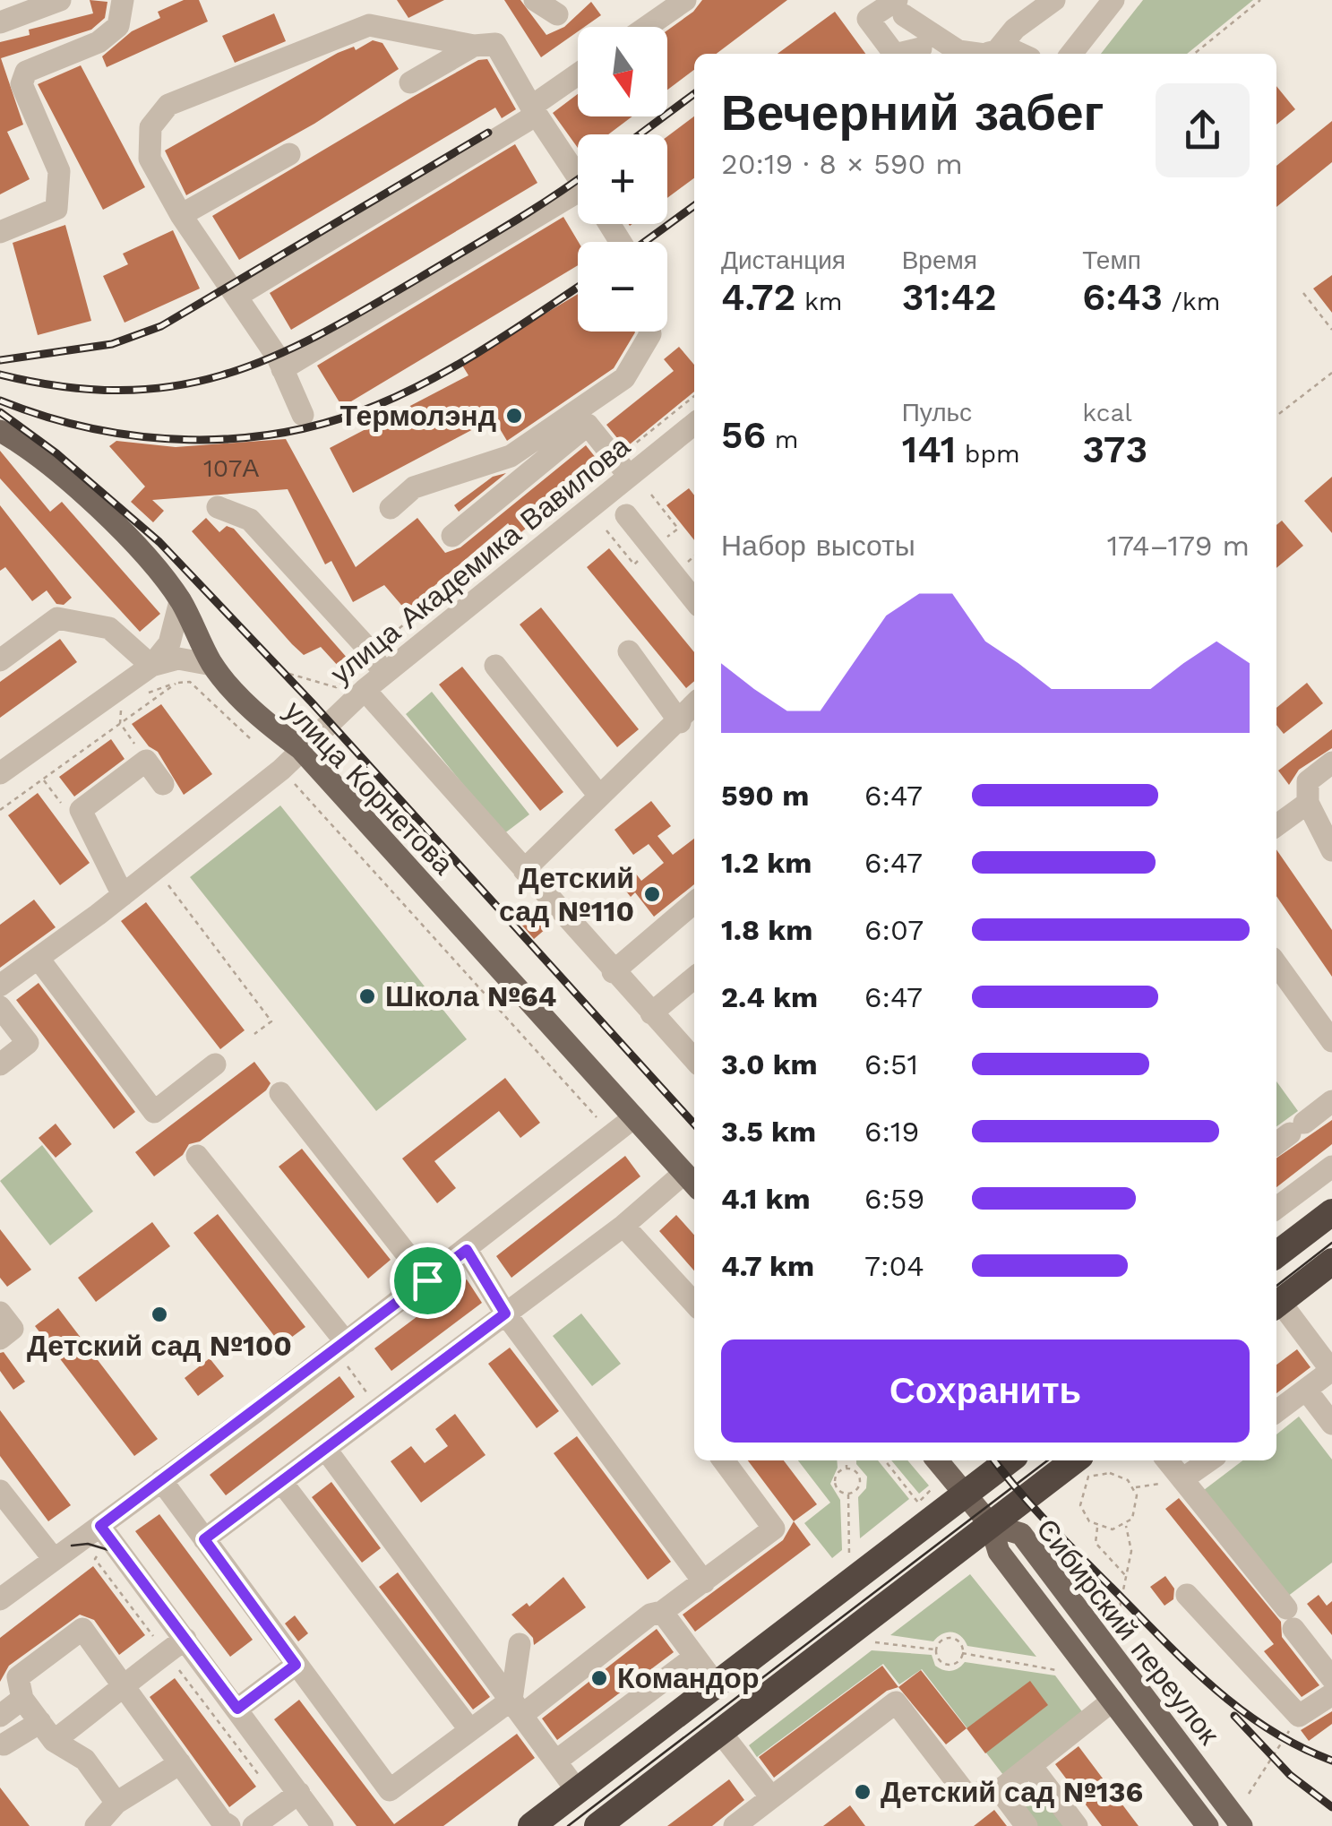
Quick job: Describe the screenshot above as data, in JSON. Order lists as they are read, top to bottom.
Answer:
{
  "streets": {
    "main road": ["улица Корнетова", "Сибирский переулок"],
    "street": ["улица Академика Вавилова"]
  },
  "crossings": [
    ["улица Академика Вавилова", "улица Корнетова"]
  ],
  "places": [
    "Термолэнд",
    "Детский сад №110",
    "Школа №64",
    "Детский сад №100",
    "Командор",
    "Детский сад №136"
  ],
  "house_numbers": ["107А"],
  "north": "bottom",
  "page": {
    "map_buttons": ["+", "−"],
    "heading": ["Вечерний забег", "20:19 · 8 × 590 m"],
    "stats": [
      ["Дистанция", "4.72 km"],
      ["Время", "31:42"],
      ["Темп", "6:43 /km"],
      ["56 m"],
      ["Пульс", "141 bpm"],
      ["kcal", "373"]
    ],
    "chart": ["Набор высоты", "174–179 m"],
    "list": [
      {
        "name": "590 m",
        "note": "6:47"
      },
      {
        "name": "1.2 km",
        "note": "6:47"
      },
      {
        "name": "1.8 km",
        "note": "6:07"
      },
      {
        "name": "2.4 km",
        "note": "6:47"
      },
      {
        "name": "3.0 km",
        "note": "6:51"
      },
      {
        "name": "3.5 km",
        "note": "6:19"
      },
      {
        "name": "4.1 km",
        "note": "6:59"
      },
      {
        "name": "4.7 km",
        "note": "7:04"
      }
    ],
    "buttons": "Сохранить"
  }
}
